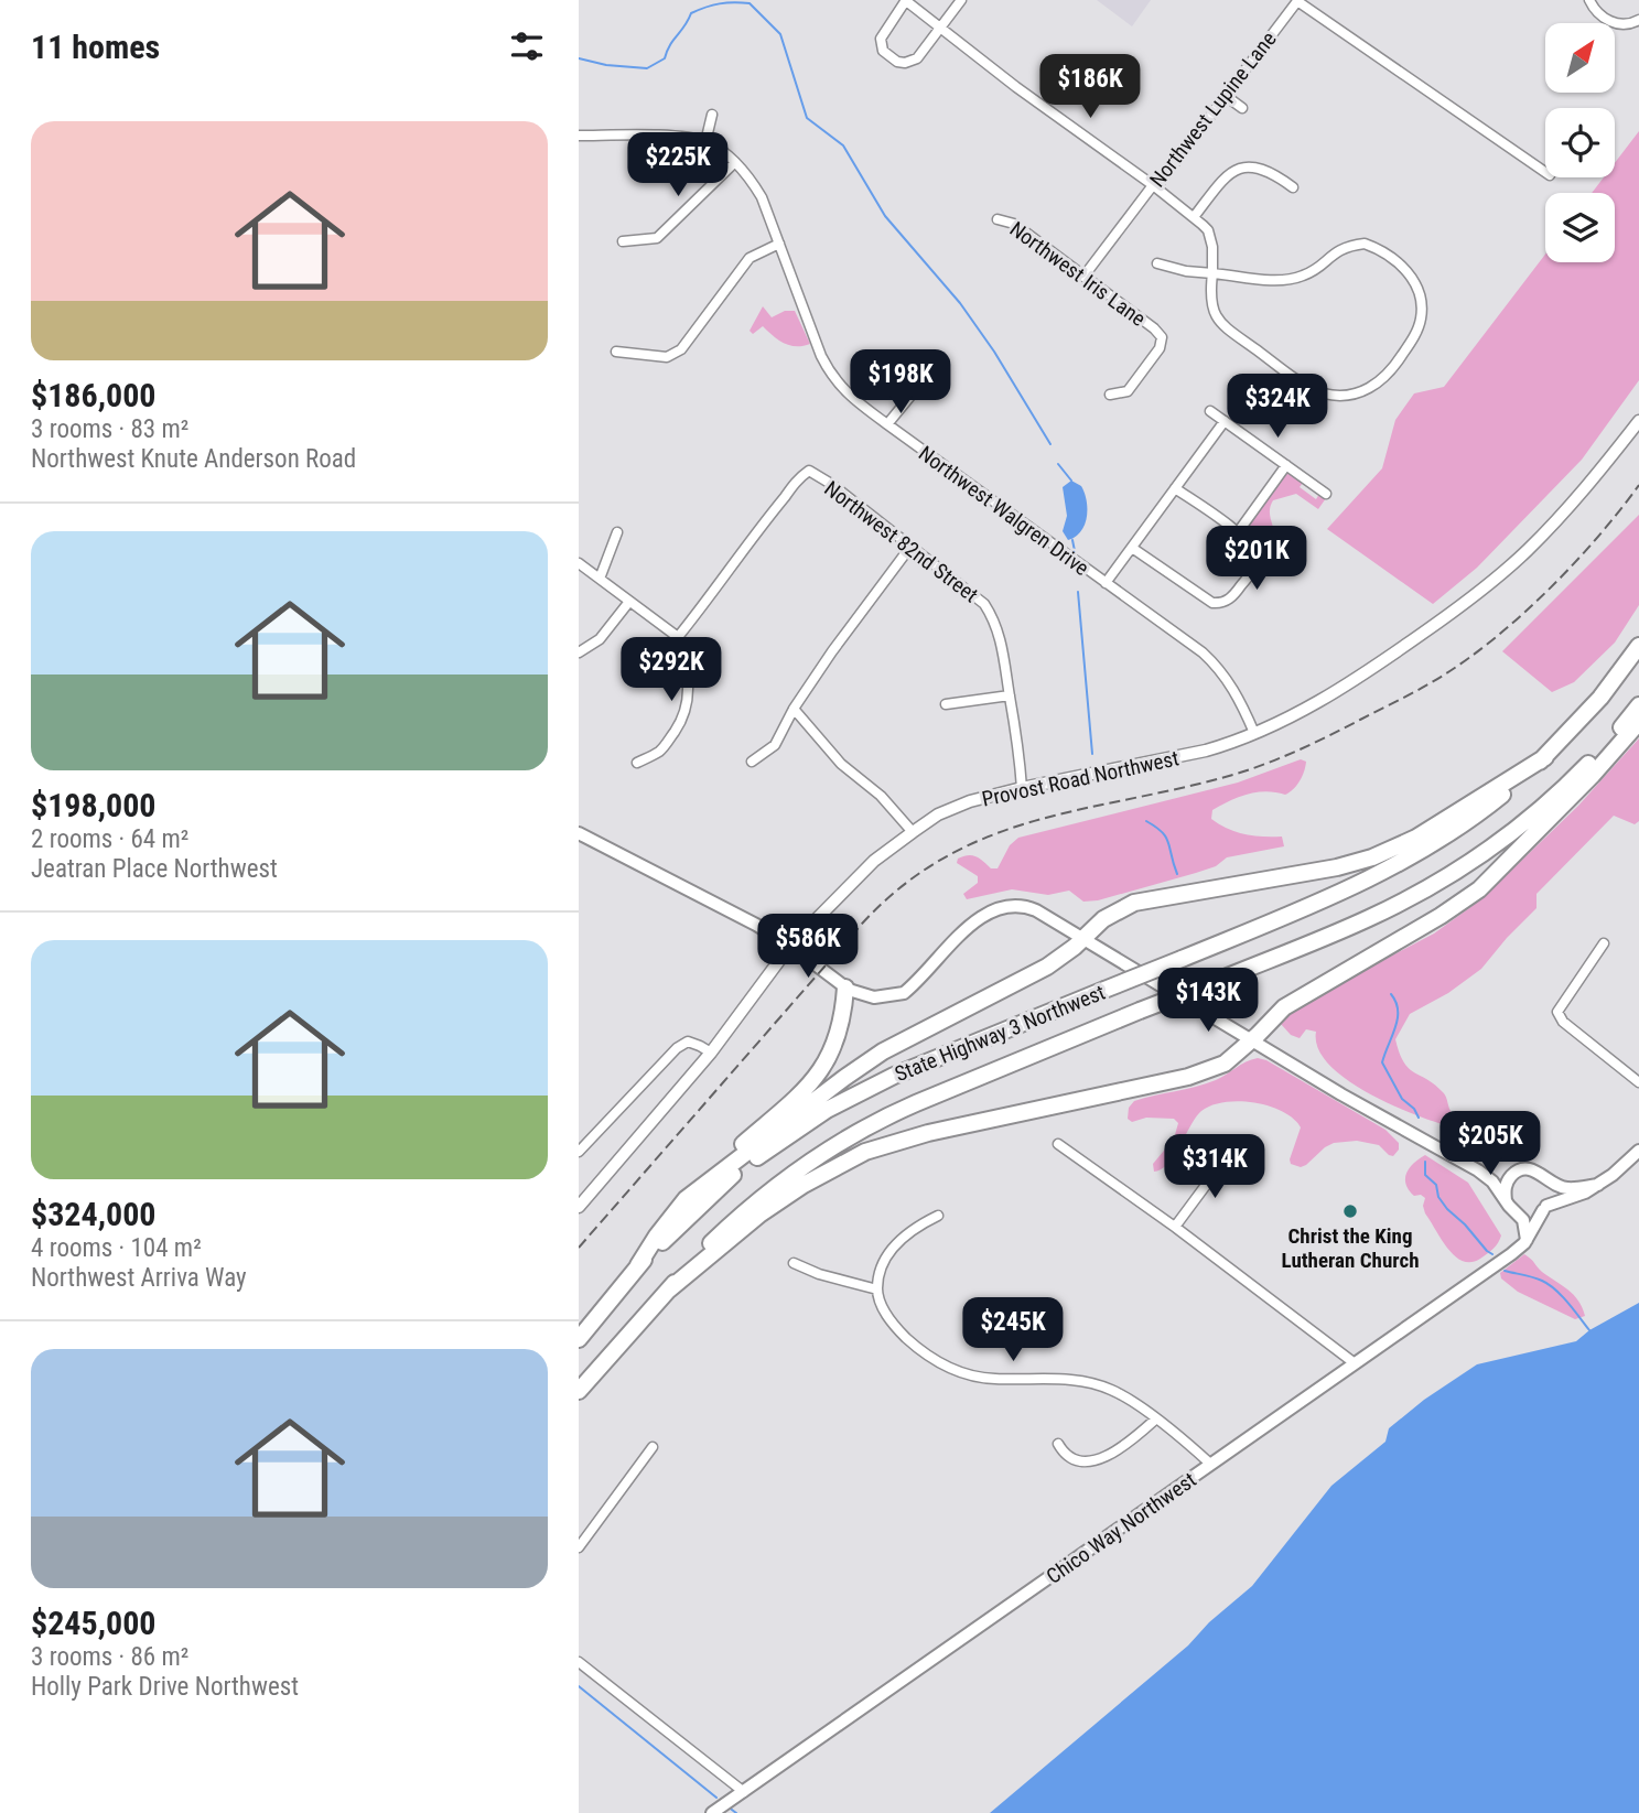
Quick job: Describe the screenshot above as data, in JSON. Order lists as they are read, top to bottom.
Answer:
{
  "streets": {
    "highway": ["State Highway 3 Northwest"],
    "main road": ["Chico Way Northwest"],
    "street": [
      "Northwest Lupine Lane",
      "Northwest Iris Lane",
      "Northwest Walgren Drive",
      "Northwest 82nd Street",
      "Provost Road Northwest"
    ]
  },
  "crossings": [
    ["Northwest Lupine Lane", "Northwest Iris Lane"],
    ["Northwest Walgren Drive", "Provost Road Northwest"],
    ["Northwest 82nd Street", "Provost Road Northwest"]
  ],
  "places": ["Christ the King Lutheran Church"],
  "north": "top right",
  "page": {
    "heading": "11 homes",
    "price": [
      "$186K",
      "$225K",
      "$198K",
      "$324K",
      "$201K",
      "$292K",
      "$586K",
      "$143K",
      "$205K",
      "$314K",
      "$245K"
    ],
    "list": [
      {
        "name": "$186,000",
        "note": "3 rooms · 83 m² · Northwest Knute Anderson Road"
      },
      {
        "name": "$198,000",
        "note": "2 rooms · 64 m² · Jeatran Place Northwest"
      },
      {
        "name": "$324,000",
        "note": "4 rooms · 104 m² · Northwest Arriva Way"
      },
      {
        "name": "$245,000",
        "note": "3 rooms · 86 m² · Holly Park Drive Northwest"
      }
    ]
  }
}
